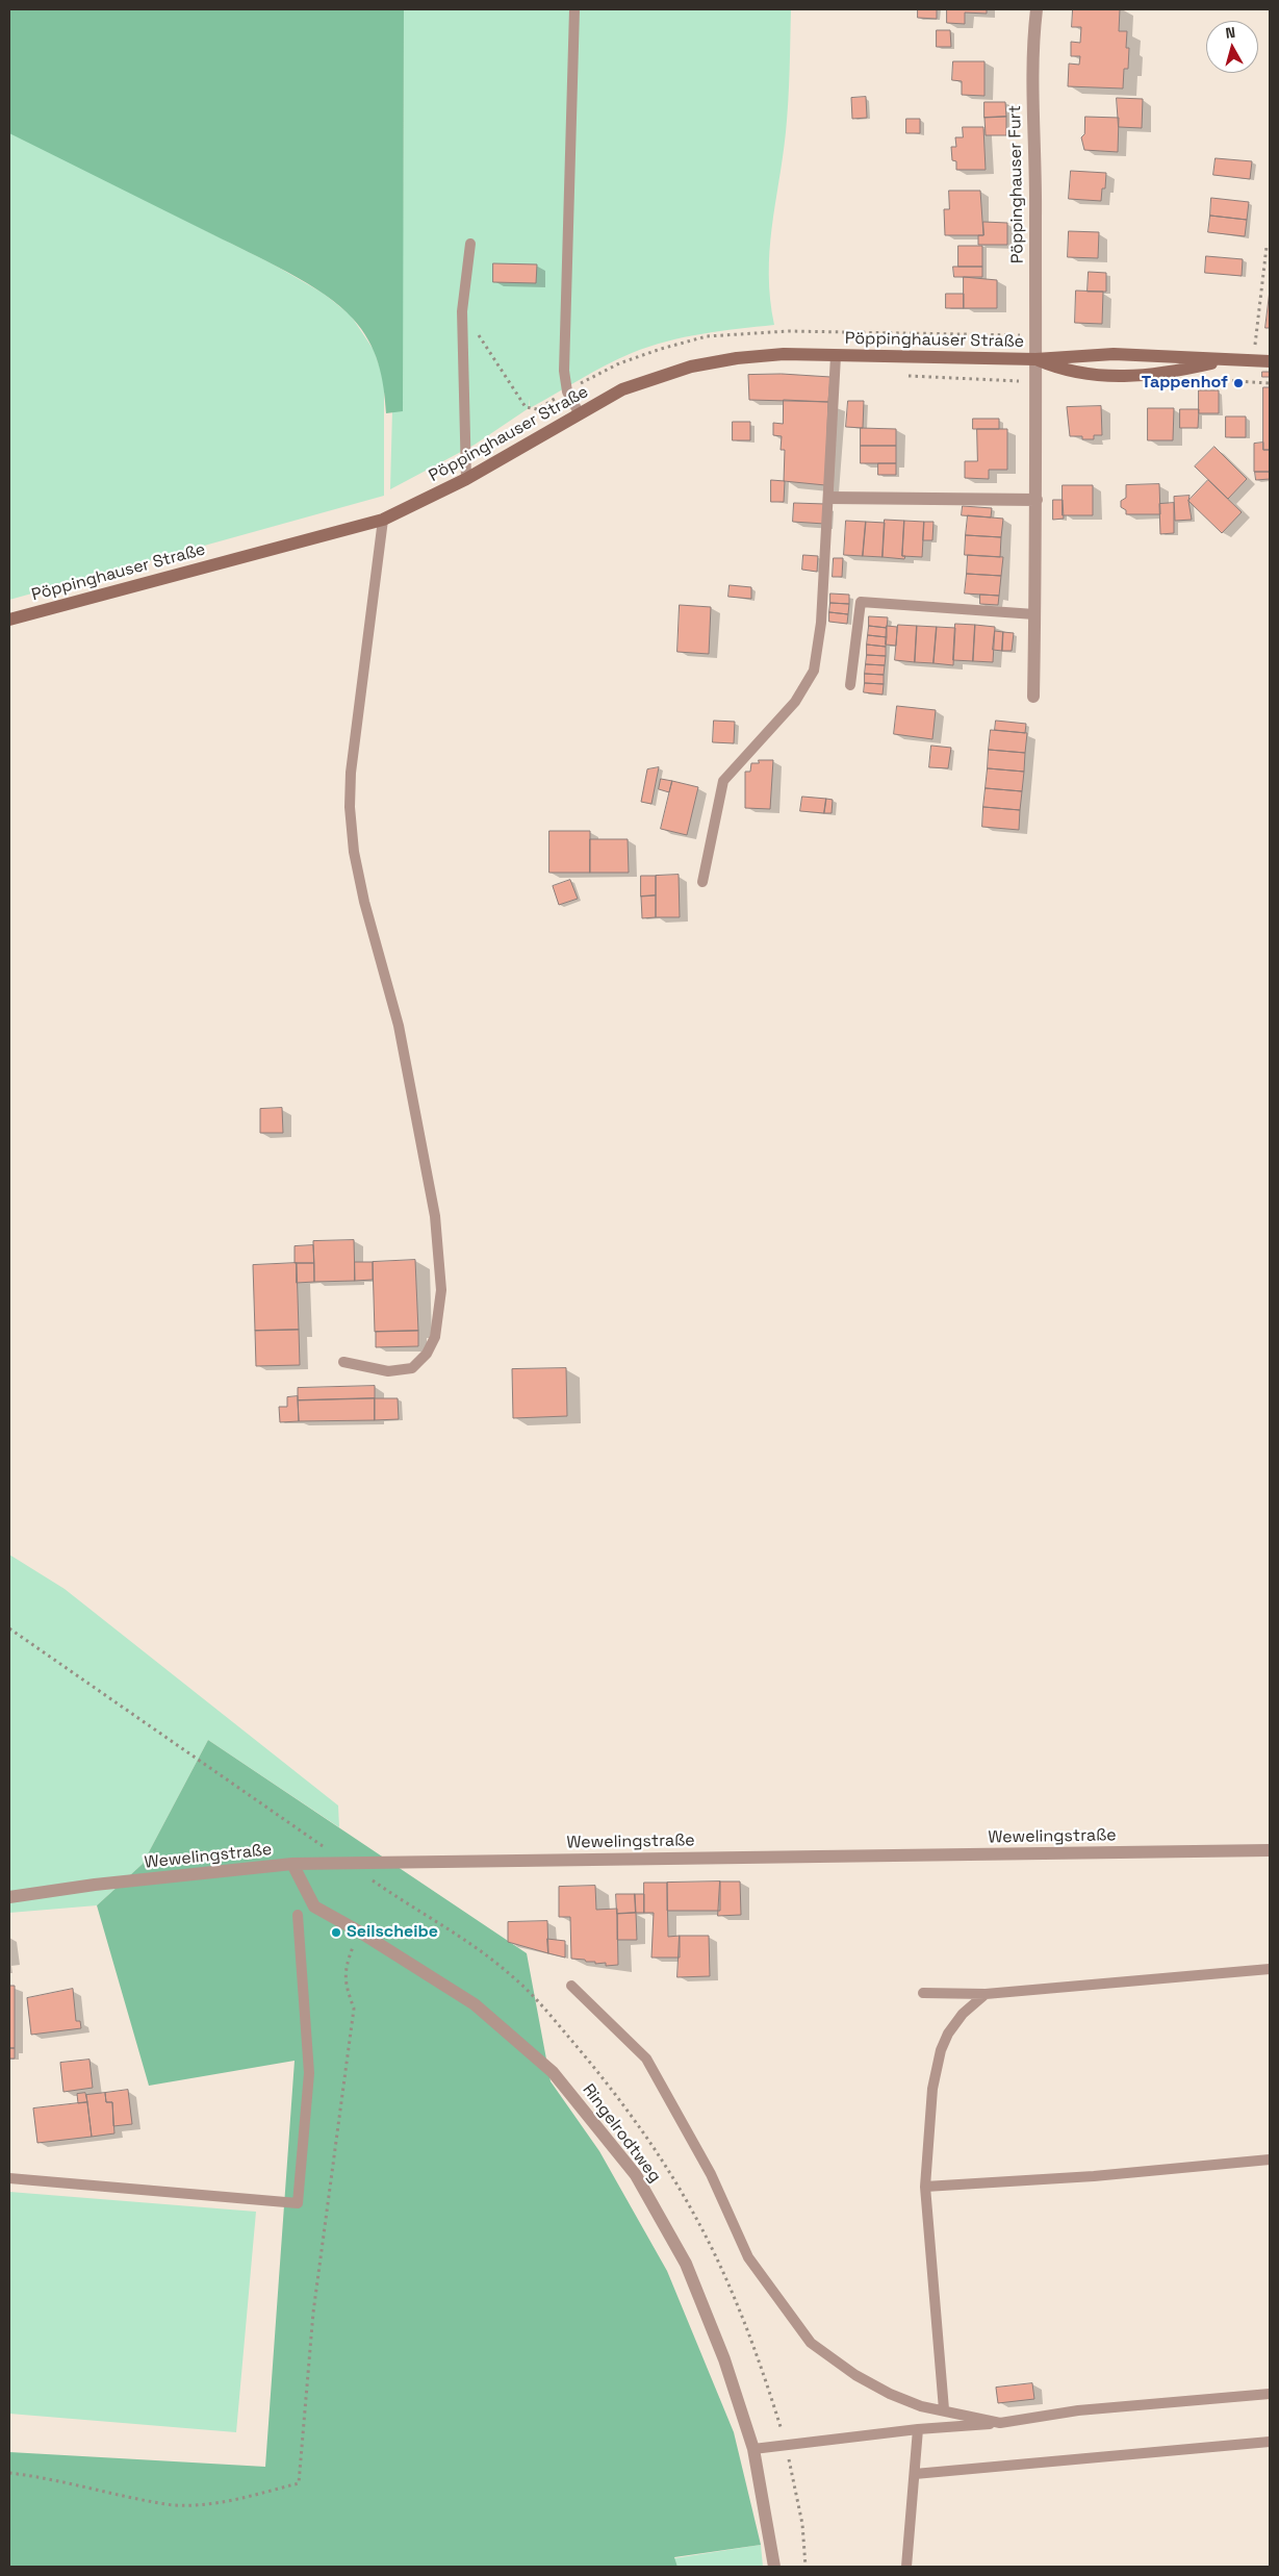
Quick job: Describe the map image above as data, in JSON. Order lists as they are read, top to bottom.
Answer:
{
  "streets": {
    "main road": ["Pöppinghauser Straße"],
    "street": ["Pöppinghauser Furt", "Wewelingstraße", "Ringelrodtweg"]
  },
  "crossings": [
    ["Pöppinghauser Furt", "Pöppinghauser Straße"],
    ["Wewelingstraße", "Ringelrodtweg"]
  ],
  "places": ["Tappenhof", "Seilscheibe"],
  "north": "top"
}
